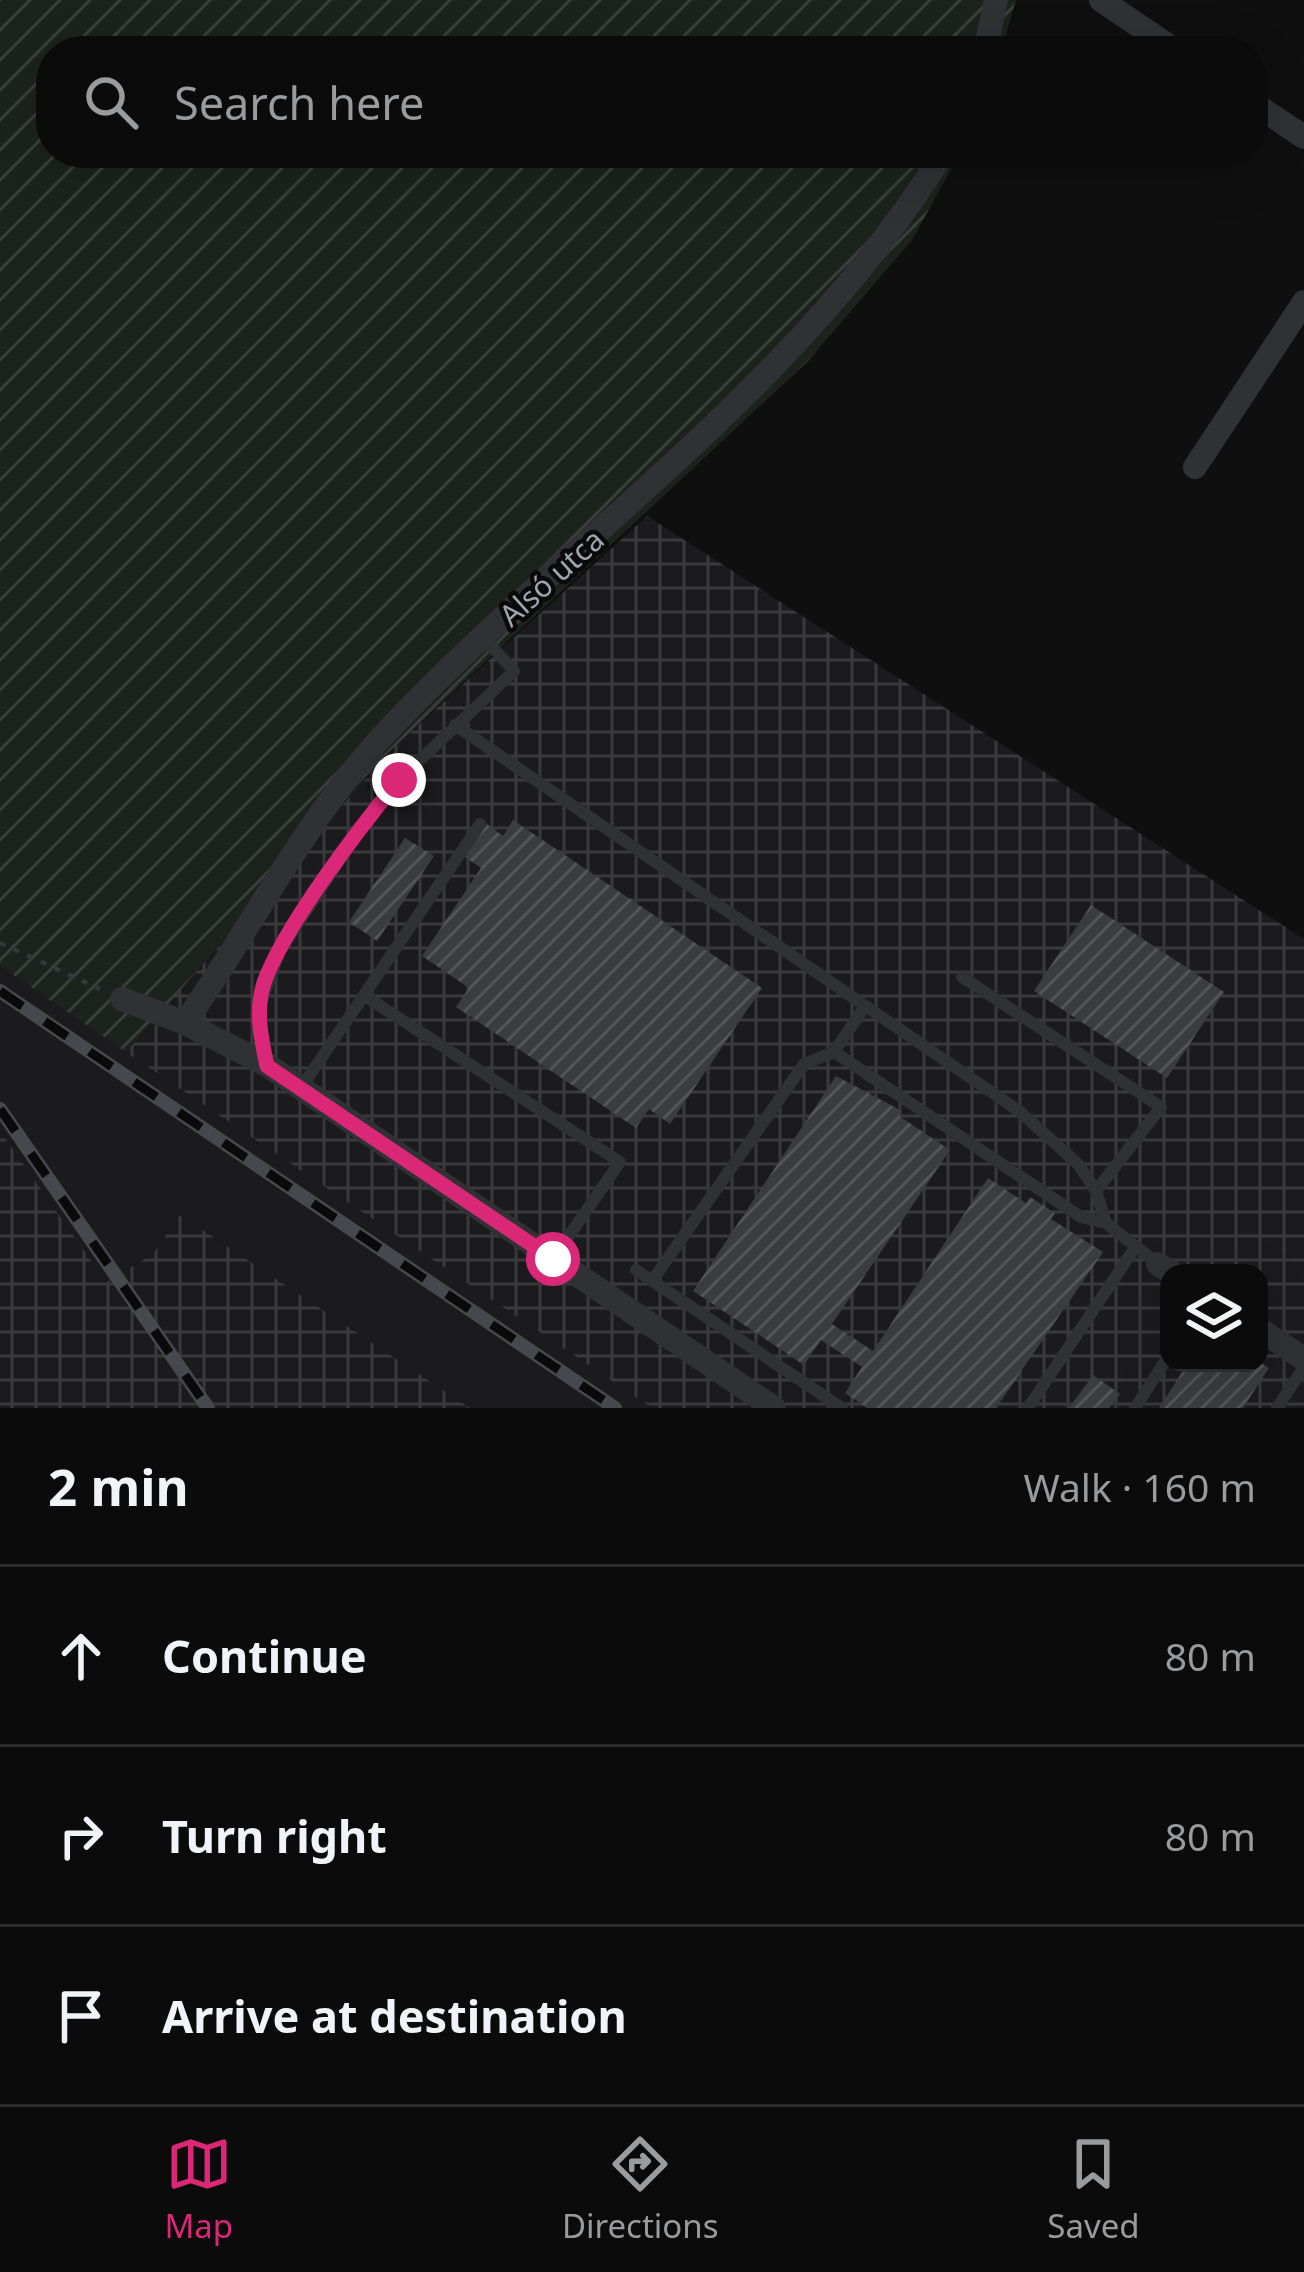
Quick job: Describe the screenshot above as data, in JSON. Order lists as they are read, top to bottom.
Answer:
{
  "streets": {
    "street": ["Alsó utca"]
  },
  "page": {
    "search": "Search here",
    "heading": ["2 min", "Walk · 160 m"],
    "list": [
      ["Continue", "80 m"],
      ["Turn right", "80 m"],
      "Arrive at destination"
    ],
    "nav": ["Map", "Directions", "Saved"]
  }
}
